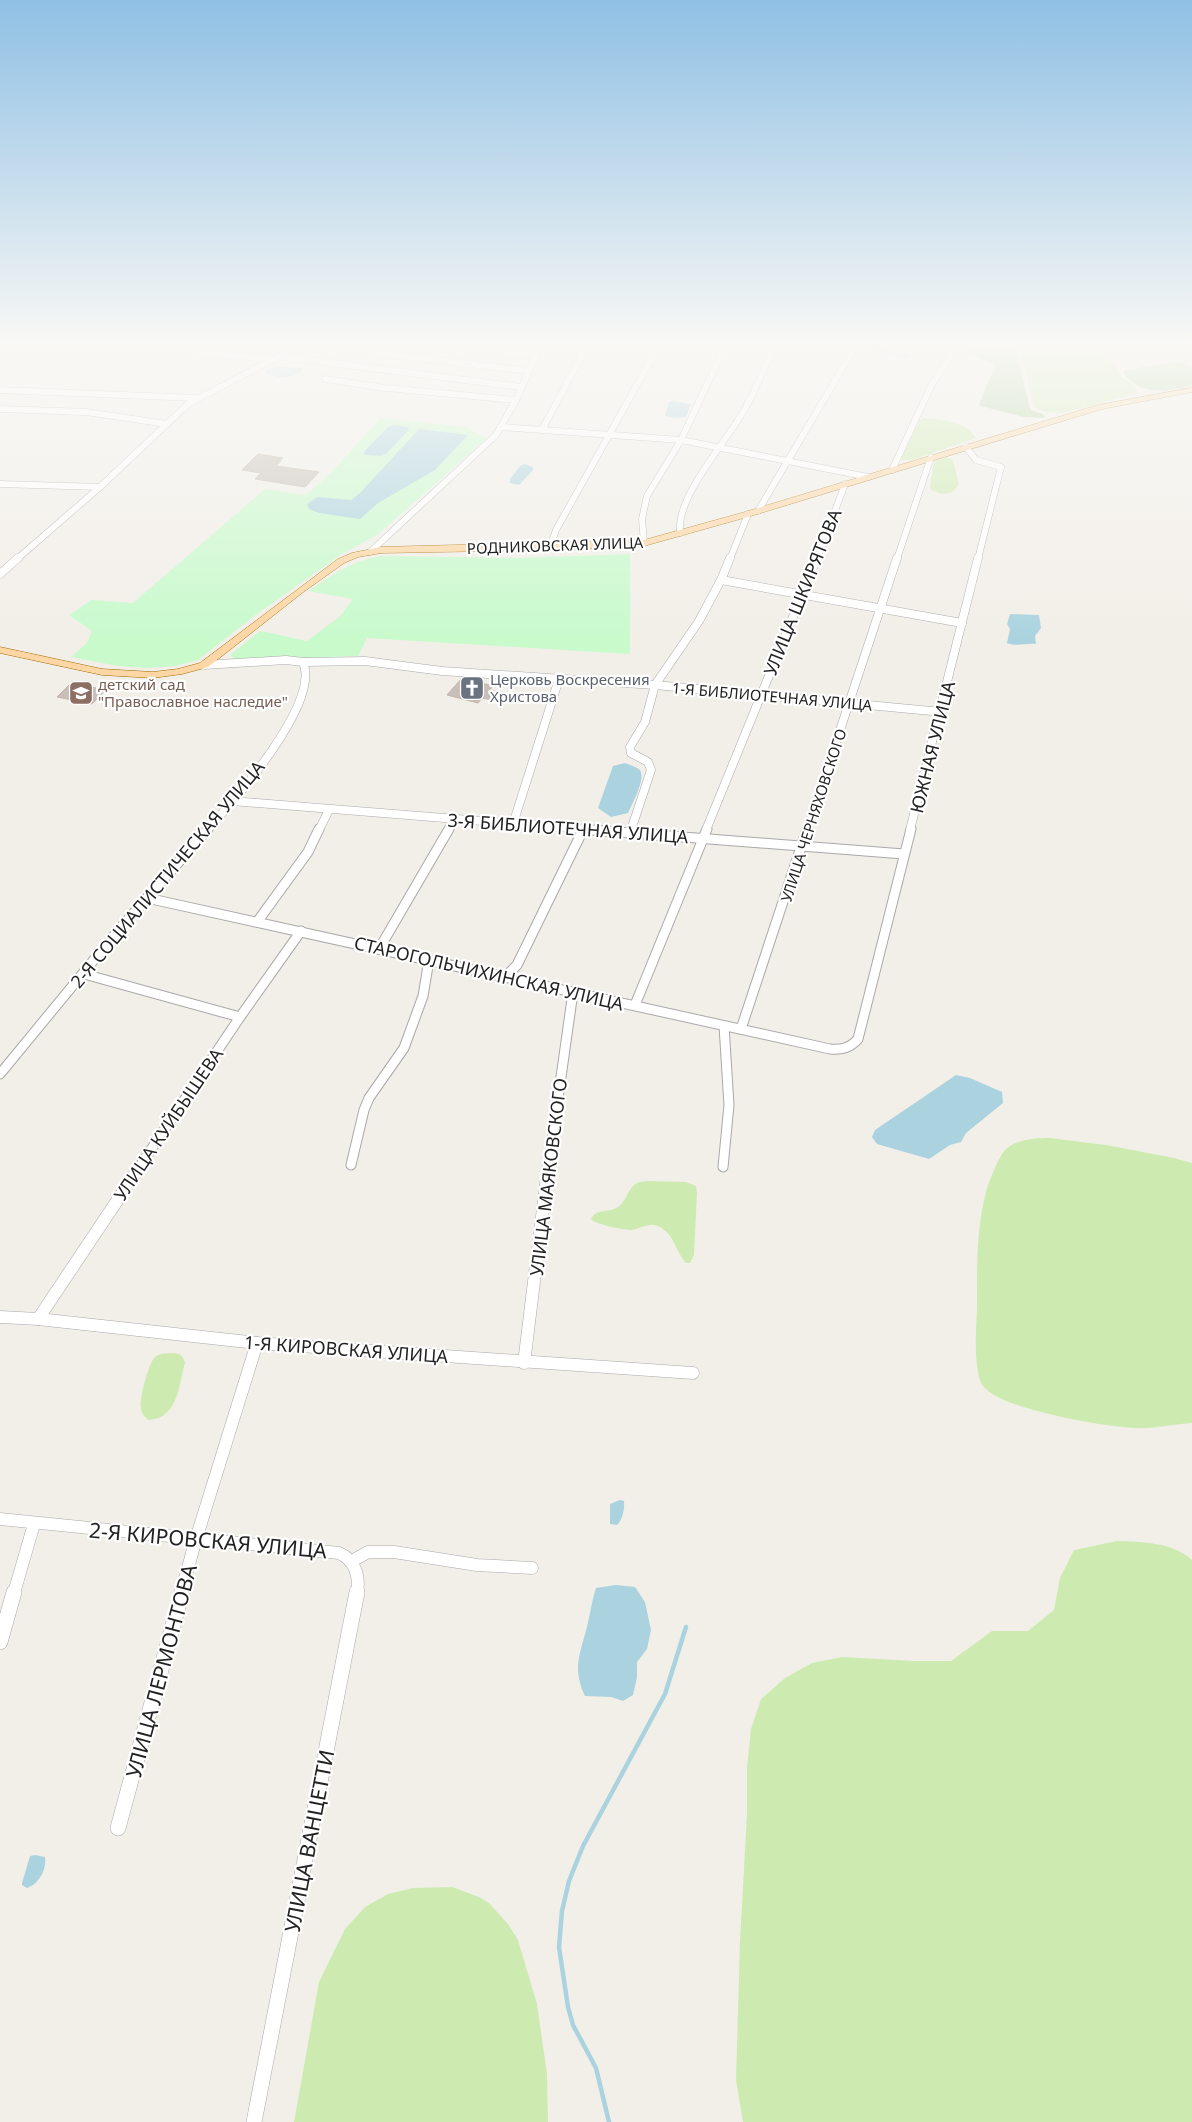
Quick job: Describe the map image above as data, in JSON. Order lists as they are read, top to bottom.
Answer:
{
  "streets": {
    "main road": ["РОДНИКОВСКАЯ УЛИЦА"],
    "street": [
      "УЛИЦА ШКИРЯТОВА",
      "1-Я БИБЛИОТЕЧНАЯ УЛИЦА",
      "ЮЖНАЯ УЛИЦА",
      "УЛИЦА ЧЕРНЯХОВСКОГО",
      "3-Я БИБЛИОТЕЧНАЯ УЛИЦА",
      "2-Я СОЦИАЛИСТИЧЕСКАЯ УЛИЦА",
      "СТАРОГОЛЬЧИХИНСКАЯ УЛИЦА",
      "УЛИЦА КУЙБЫШЕВА",
      "УЛИЦА МАЯКОВСКОГО",
      "1-Я КИРОВСКАЯ УЛИЦА",
      "2-Я КИРОВСКАЯ УЛИЦА",
      "УЛИЦА ЛЕРМОНТОВА",
      "УЛИЦА ВАНЦЕТТИ"
    ]
  },
  "crossings": [
    ["РОДНИКОВСКАЯ УЛИЦА", "УЛИЦА ШКИРЯТОВА"],
    ["РОДНИКОВСКАЯ УЛИЦА", "1-Я БИБЛИОТЕЧНАЯ УЛИЦА"],
    ["РОДНИКОВСКАЯ УЛИЦА", "ЮЖНАЯ УЛИЦА"],
    ["РОДНИКОВСКАЯ УЛИЦА", "УЛИЦА ЧЕРНЯХОВСКОГО"],
    ["УЛИЦА ШКИРЯТОВА", "1-Я БИБЛИОТЕЧНАЯ УЛИЦА"],
    ["УЛИЦА ШКИРЯТОВА", "3-Я БИБЛИОТЕЧНАЯ УЛИЦА"],
    ["УЛИЦА ШКИРЯТОВА", "СТАРОГОЛЬЧИХИНСКАЯ УЛИЦА"],
    ["1-Я БИБЛИОТЕЧНАЯ УЛИЦА", "ЮЖНАЯ УЛИЦА"],
    ["1-Я БИБЛИОТЕЧНАЯ УЛИЦА", "УЛИЦА ЧЕРНЯХОВСКОГО"],
    ["1-Я БИБЛИОТЕЧНАЯ УЛИЦА", "2-Я СОЦИАЛИСТИЧЕСКАЯ УЛИЦА"],
    ["ЮЖНАЯ УЛИЦА", "3-Я БИБЛИОТЕЧНАЯ УЛИЦА"],
    ["ЮЖНАЯ УЛИЦА", "СТАРОГОЛЬЧИХИНСКАЯ УЛИЦА"],
    ["УЛИЦА ЧЕРНЯХОВСКОГО", "3-Я БИБЛИОТЕЧНАЯ УЛИЦА"],
    ["УЛИЦА ЧЕРНЯХОВСКОГО", "СТАРОГОЛЬЧИХИНСКАЯ УЛИЦА"],
    ["3-Я БИБЛИОТЕЧНАЯ УЛИЦА", "2-Я СОЦИАЛИСТИЧЕСКАЯ УЛИЦА"],
    ["2-Я СОЦИАЛИСТИЧЕСКАЯ УЛИЦА", "СТАРОГОЛЬЧИХИНСКАЯ УЛИЦА"],
    ["СТАРОГОЛЬЧИХИНСКАЯ УЛИЦА", "УЛИЦА КУЙБЫШЕВА"],
    ["СТАРОГОЛЬЧИХИНСКАЯ УЛИЦА", "УЛИЦА МАЯКОВСКОГО"],
    ["УЛИЦА КУЙБЫШЕВА", "1-Я КИРОВСКАЯ УЛИЦА"],
    ["УЛИЦА МАЯКОВСКОГО", "1-Я КИРОВСКАЯ УЛИЦА"],
    ["1-Я КИРОВСКАЯ УЛИЦА", "УЛИЦА ЛЕРМОНТОВА"],
    ["2-Я КИРОВСКАЯ УЛИЦА", "УЛИЦА ЛЕРМОНТОВА"],
    ["2-Я КИРОВСКАЯ УЛИЦА", "УЛИЦА ВАНЦЕТТИ"]
  ],
  "places": {
    "church": ["Церковь Воскресения Христова"],
    "school or university": ["детский сад \"Православное наследие\""]
  }
}
